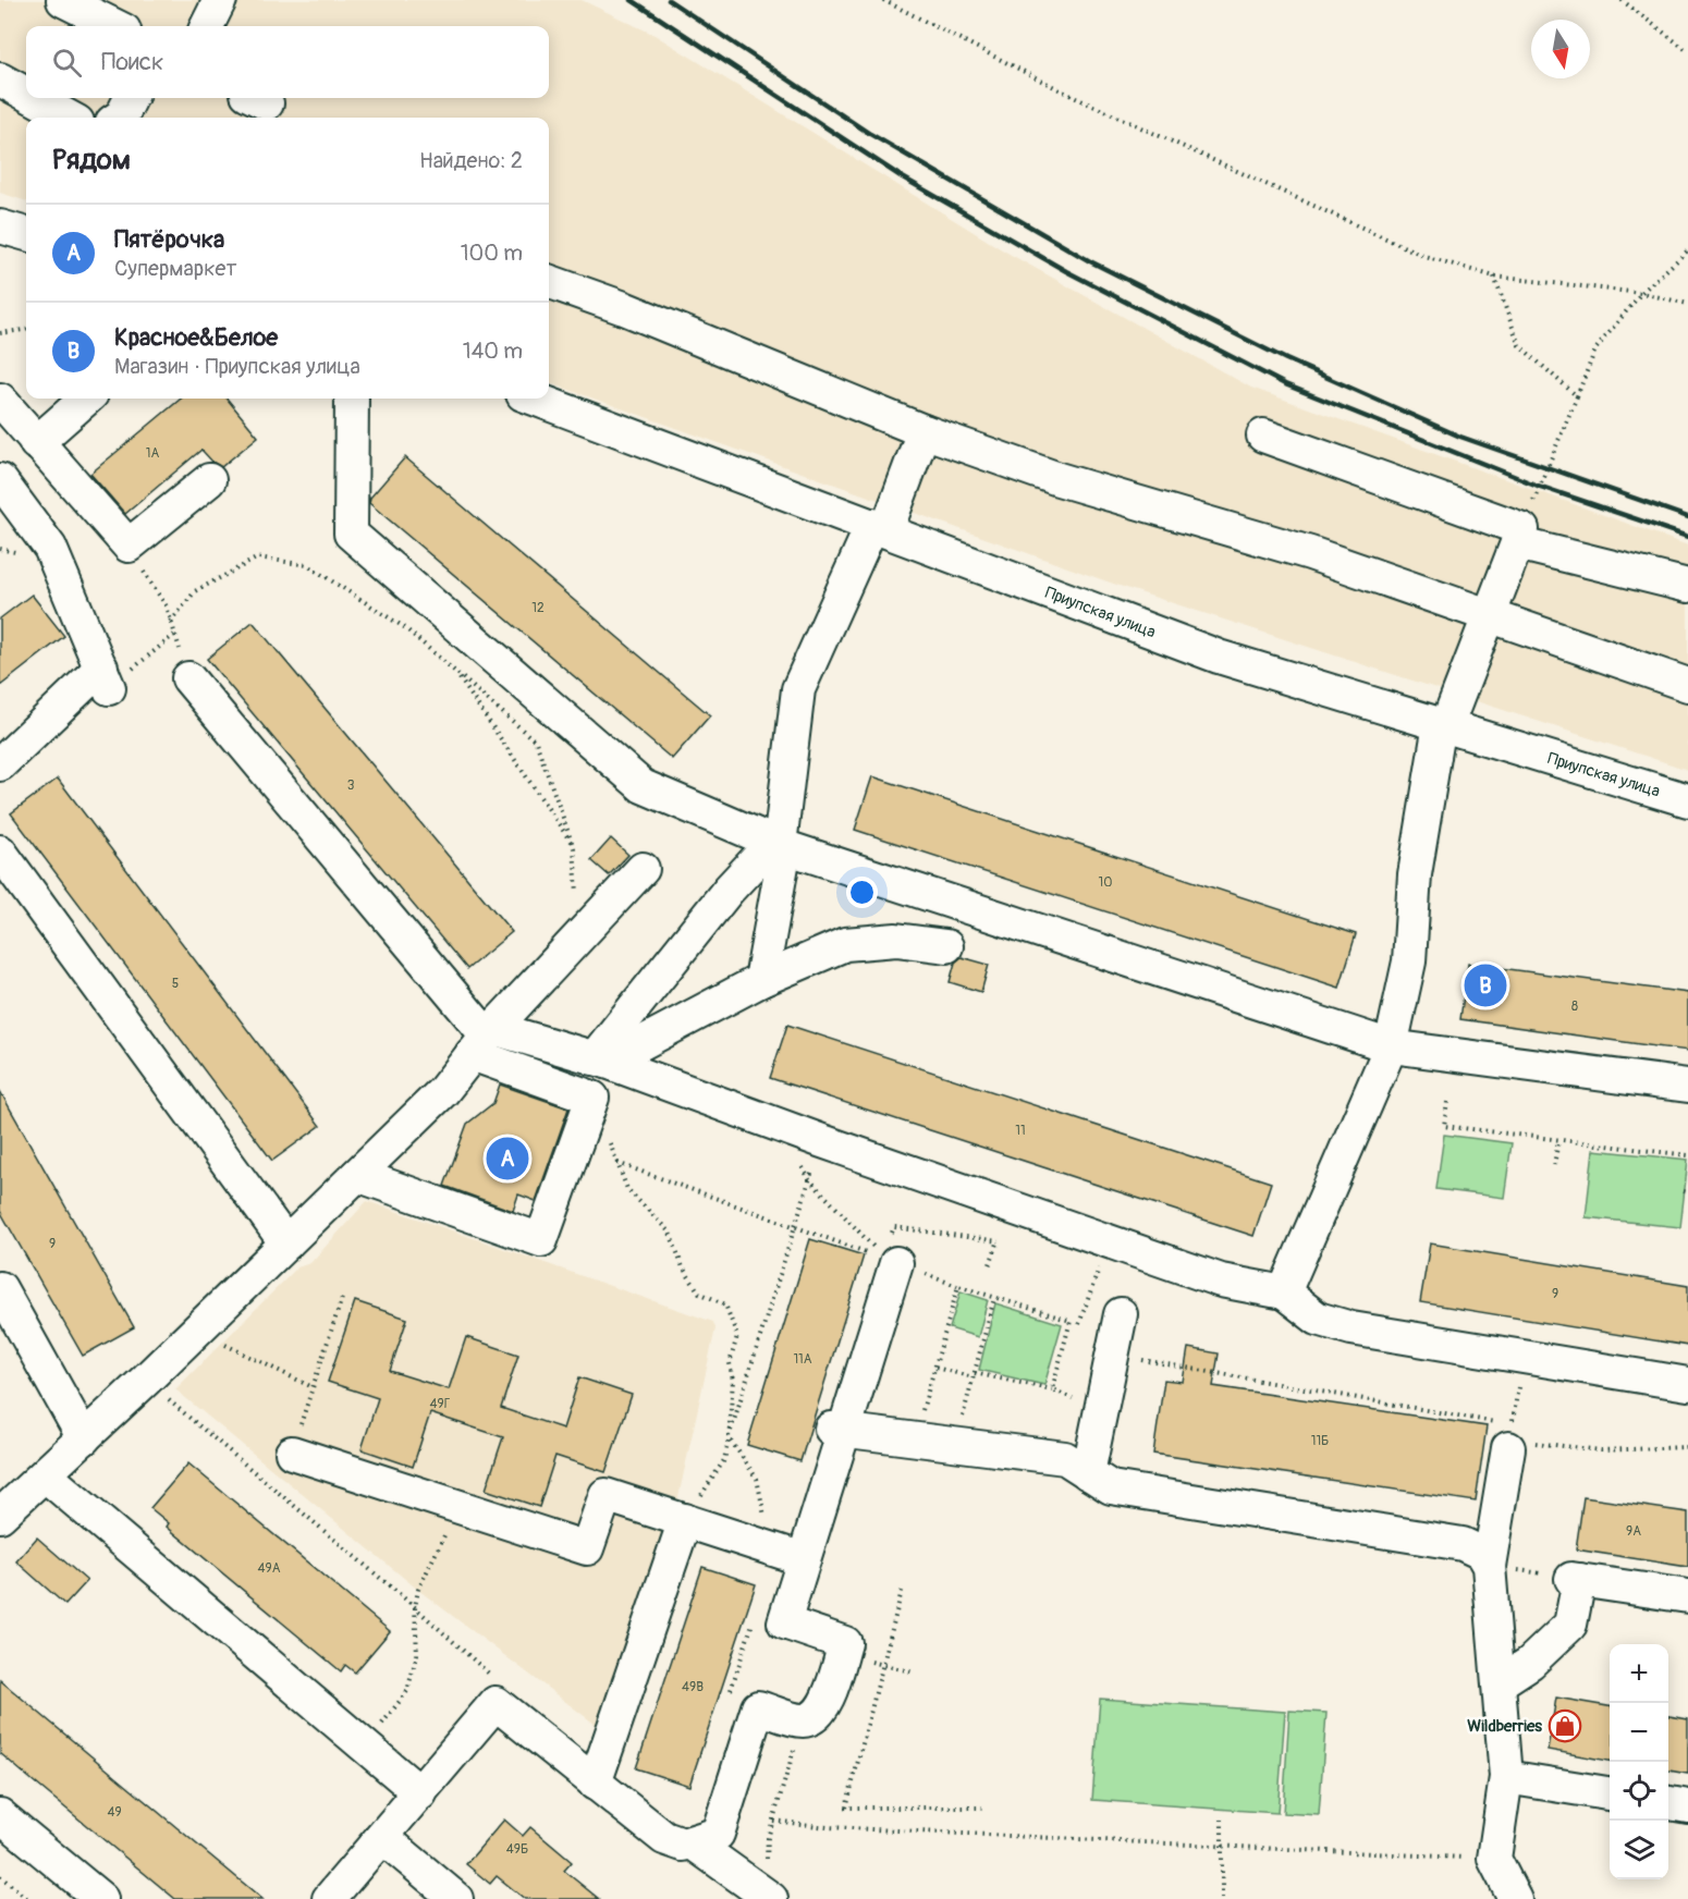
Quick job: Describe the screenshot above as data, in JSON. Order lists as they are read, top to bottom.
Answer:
{
  "streets": {
    "street": ["Приупская улица"]
  },
  "places": {
    "shop": ["Wildberries"]
  },
  "house_numbers": [
    "1А",
    "12",
    "3",
    "10",
    "5",
    "8",
    "11",
    "9",
    "9",
    "11А",
    "49Г",
    "11Б",
    "9А",
    "49А",
    "49В",
    "49",
    "49Б"
  ],
  "north": "bottom",
  "page": {
    "search": "Поиск",
    "heading": ["Рядом", "Найдено: 2"],
    "list": [
      {
        "mark": "A",
        "name": "Пятёрочка",
        "note": "Супермаркет",
        "value": "100 m"
      },
      {
        "mark": "B",
        "name": "Красное&Белое",
        "note": "Магазин · Приупская улица",
        "value": "140 m"
      }
    ],
    "pins": ["B", "A"],
    "map_buttons": ["+", "−"]
  }
}
